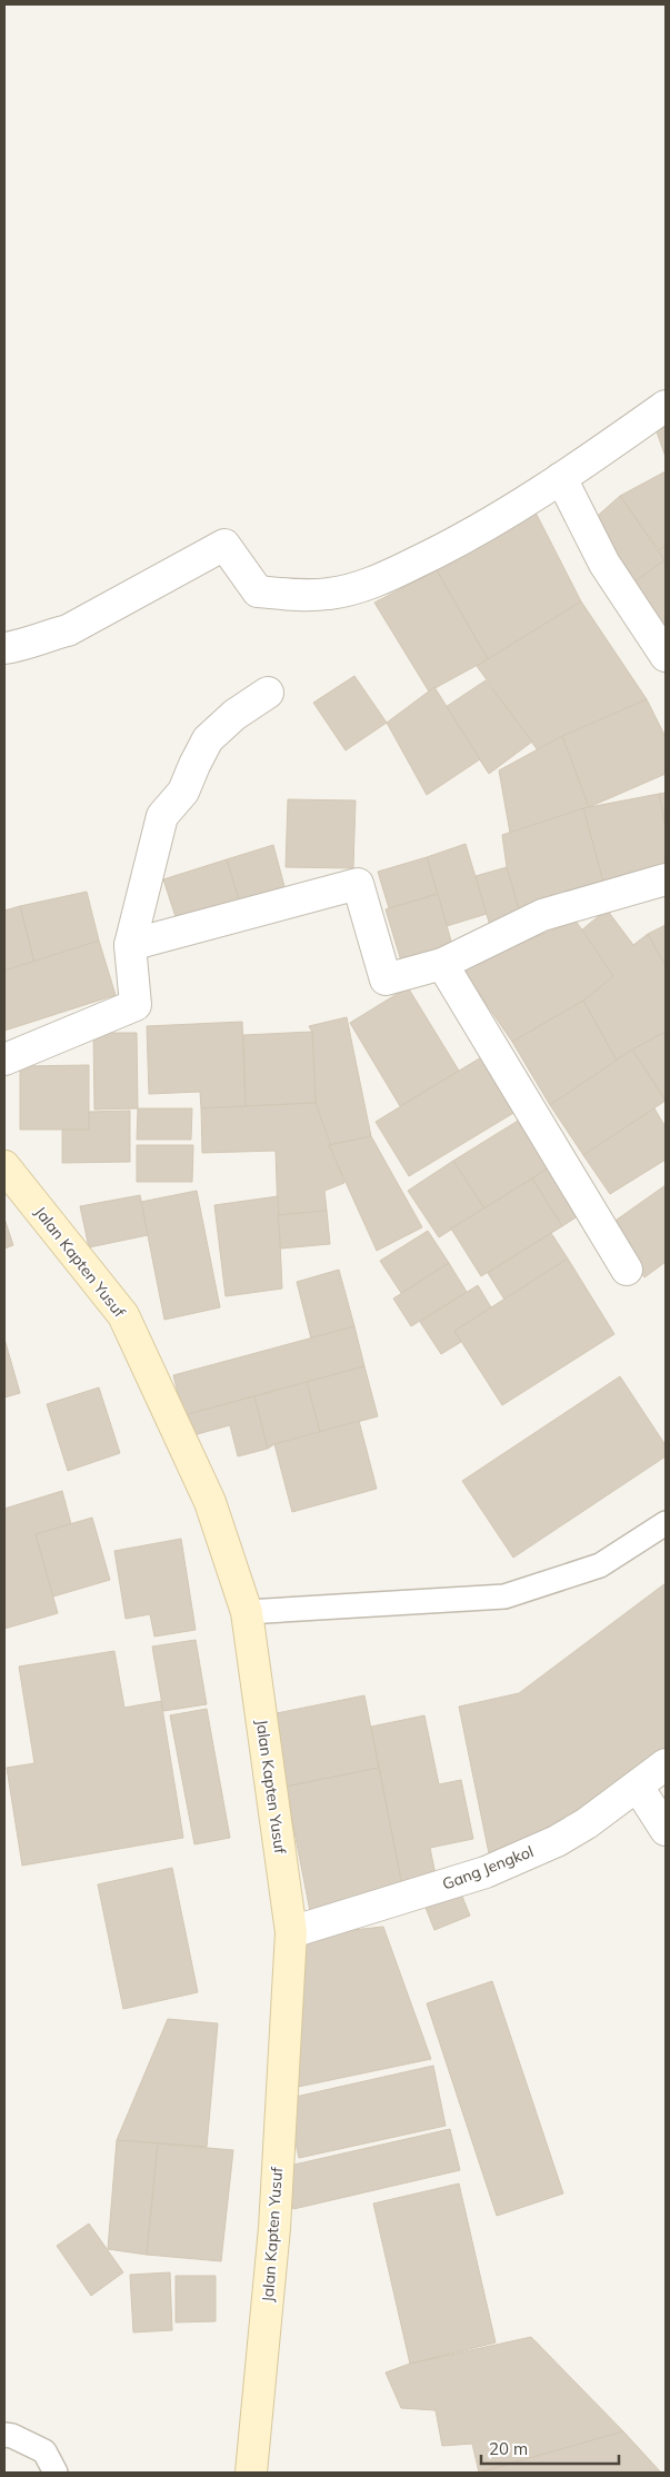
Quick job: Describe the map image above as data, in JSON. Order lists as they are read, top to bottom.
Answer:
{
  "streets": {
    "main road": ["Jalan Kapten Yusuf"],
    "street": ["Gang Jengkol"]
  },
  "crossings": [
    ["Jalan Kapten Yusuf", "Gang Jengkol"]
  ],
  "scale_bar": "20 m"
}
